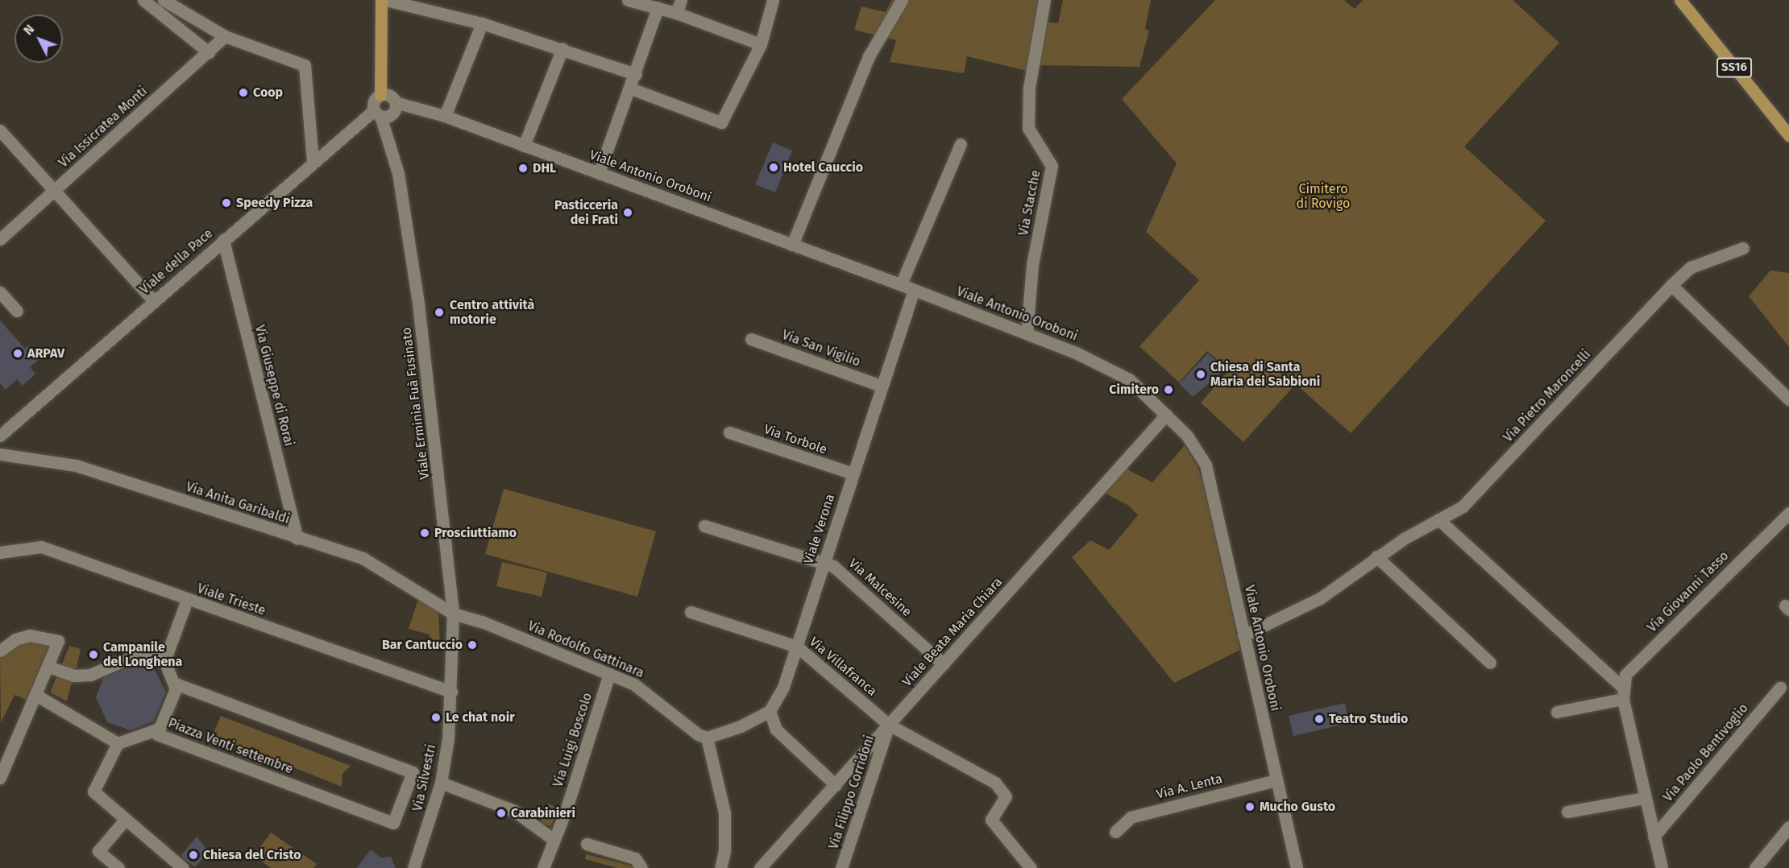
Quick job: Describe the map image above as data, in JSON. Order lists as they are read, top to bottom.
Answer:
{
  "streets": {
    "main road": ["SS16"],
    "street": [
      "Via Issicratea Monti",
      "Viale Antonio Oroboni",
      "Via Stacche",
      "Viale della Pace",
      "Via San Vigilio",
      "Via Giuseppe di Rorai",
      "Via Pietro Maroncelli",
      "Viale Erminia Fuà Fusinato",
      "Via Torbole",
      "Via Anita Garibaldi",
      "Viale Verona",
      "Via Malcesine",
      "Via Giovanni Tasso",
      "Viale Trieste",
      "Viale Beata Maria Chiara",
      "Via Rodolfo Gattinara",
      "Via Villafranca",
      "Via Luigi Boscolo",
      "Piazza Venti settembre",
      "Via Paolo Bentivoglio",
      "Via Silvestri",
      "Via A. Lenta",
      "Via Filippo Corridoni"
    ]
  },
  "crossings": [
    ["Viale Antonio Oroboni", "Via Stacche"],
    ["Viale Antonio Oroboni", "Viale della Pace"],
    ["Viale Antonio Oroboni", "Via Pietro Maroncelli"],
    ["Viale Antonio Oroboni", "Viale Erminia Fuà Fusinato"],
    ["Viale Antonio Oroboni", "Viale Verona"],
    ["Viale Antonio Oroboni", "Viale Beata Maria Chiara"],
    ["Viale Antonio Oroboni", "Via A. Lenta"],
    ["Viale della Pace", "Via Giuseppe di Rorai"],
    ["Viale della Pace", "Viale Erminia Fuà Fusinato"],
    ["Via San Vigilio", "Viale Verona"],
    ["Via Giuseppe di Rorai", "Via Anita Garibaldi"],
    ["Viale Erminia Fuà Fusinato", "Via Anita Garibaldi"],
    ["Viale Erminia Fuà Fusinato", "Viale Trieste"],
    ["Viale Erminia Fuà Fusinato", "Via Rodolfo Gattinara"],
    ["Viale Erminia Fuà Fusinato", "Via Silvestri"],
    ["Via Torbole", "Viale Verona"],
    ["Via Anita Garibaldi", "Via Rodolfo Gattinara"],
    ["Viale Verona", "Via Malcesine"],
    ["Viale Verona", "Via Villafranca"],
    ["Via Malcesine", "Viale Beata Maria Chiara"],
    ["Viale Trieste", "Via Silvestri"],
    ["Viale Beata Maria Chiara", "Via Villafranca"],
    ["Viale Beata Maria Chiara", "Via Filippo Corridoni"],
    ["Via Rodolfo Gattinara", "Via Luigi Boscolo"],
    ["Via Villafranca", "Via Filippo Corridoni"]
  ],
  "parks": ["Cimitero di Rovigo"],
  "places": [
    "Coop",
    "Hotel Cauccio",
    "DHL",
    "Speedy Pizza",
    "Pasticceria dei Frati",
    "Centro attività motorie",
    "ARPAV",
    "Chiesa di Santa Maria dei Sabbioni",
    "Cimitero",
    "Prosciuttiamo",
    "Bar Cantuccio",
    "Campanile del Longhena",
    "Le chat noir",
    "Teatro Studio",
    "Mucho Gusto",
    "Carabinieri",
    "Chiesa del Cristo"
  ],
  "north": "top left"
}
